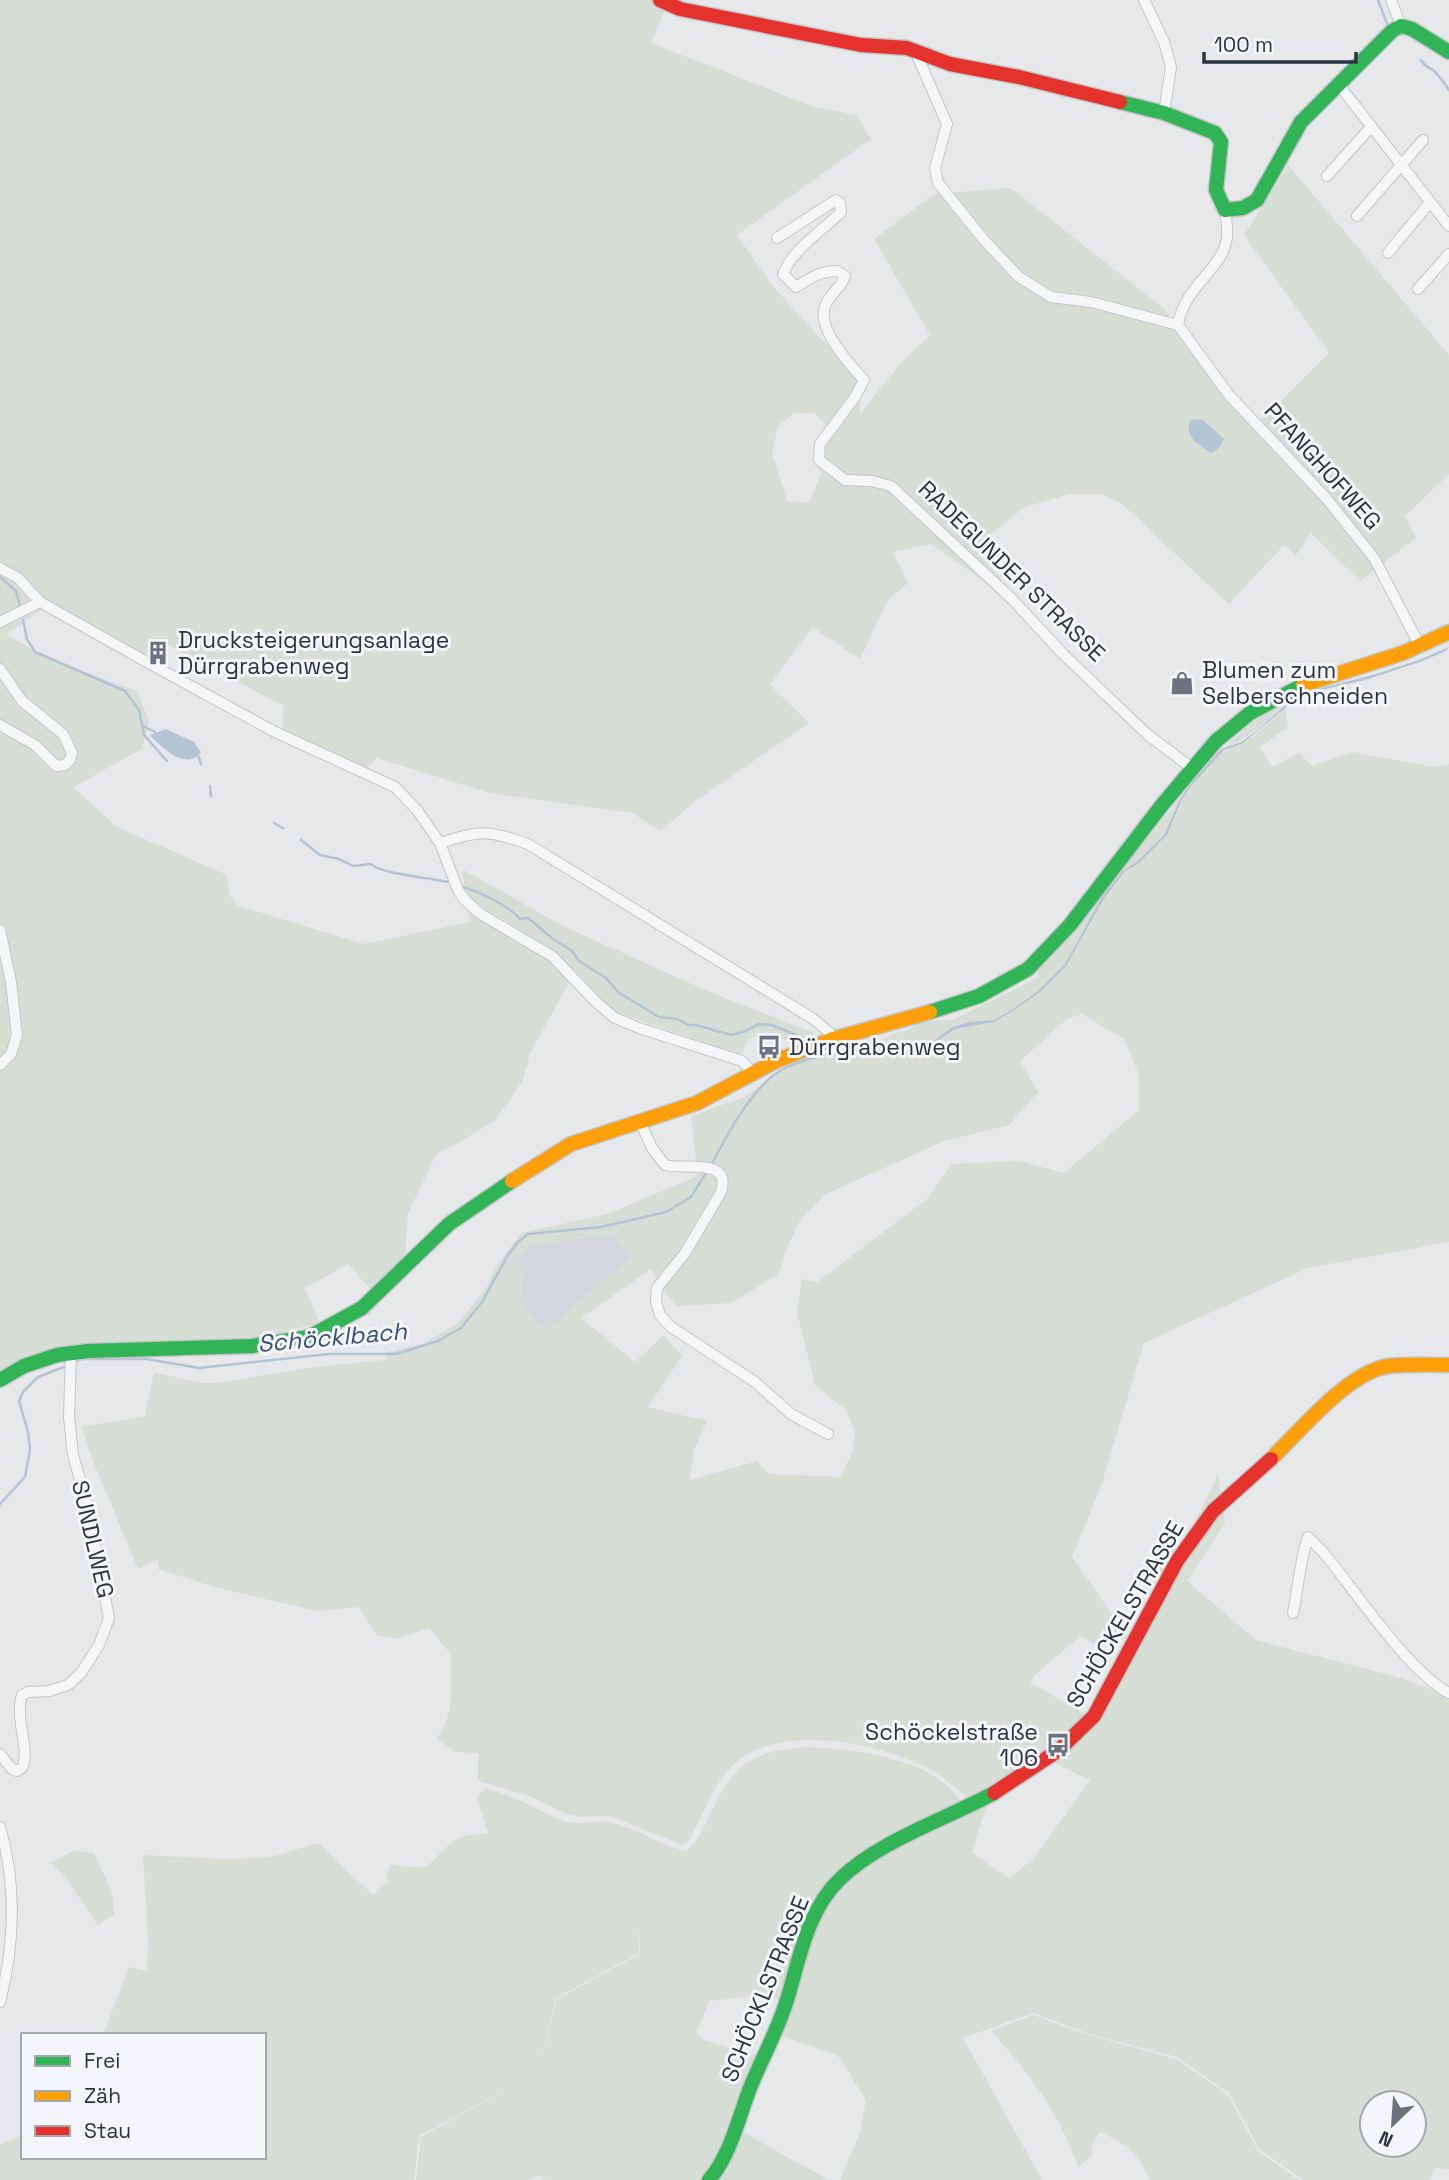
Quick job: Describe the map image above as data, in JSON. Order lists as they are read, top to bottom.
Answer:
{
  "streets": {
    "street": [
      "PFANGHOFWEG",
      "RADEGUNDER STRASSE",
      "SUNDLWEG",
      "SCHÖCKELSTRASSE",
      "SCHÖCKLSTRASSE"
    ]
  },
  "crossings": [
    ["SCHÖCKELSTRASSE", "SCHÖCKLSTRASSE"]
  ],
  "water": ["Schöcklbach"],
  "places": {
    "building": ["Drucksteigerungsanlage Dürrgrabenweg"],
    "shop": ["Blumen zum Selberschneiden"],
    "bus stop": ["Dürrgrabenweg", "Schöckelstraße 106"]
  },
  "legend": ["Frei", "Zäh", "Stau"],
  "scale_bar": "100 m",
  "north": "bottom left"
}
